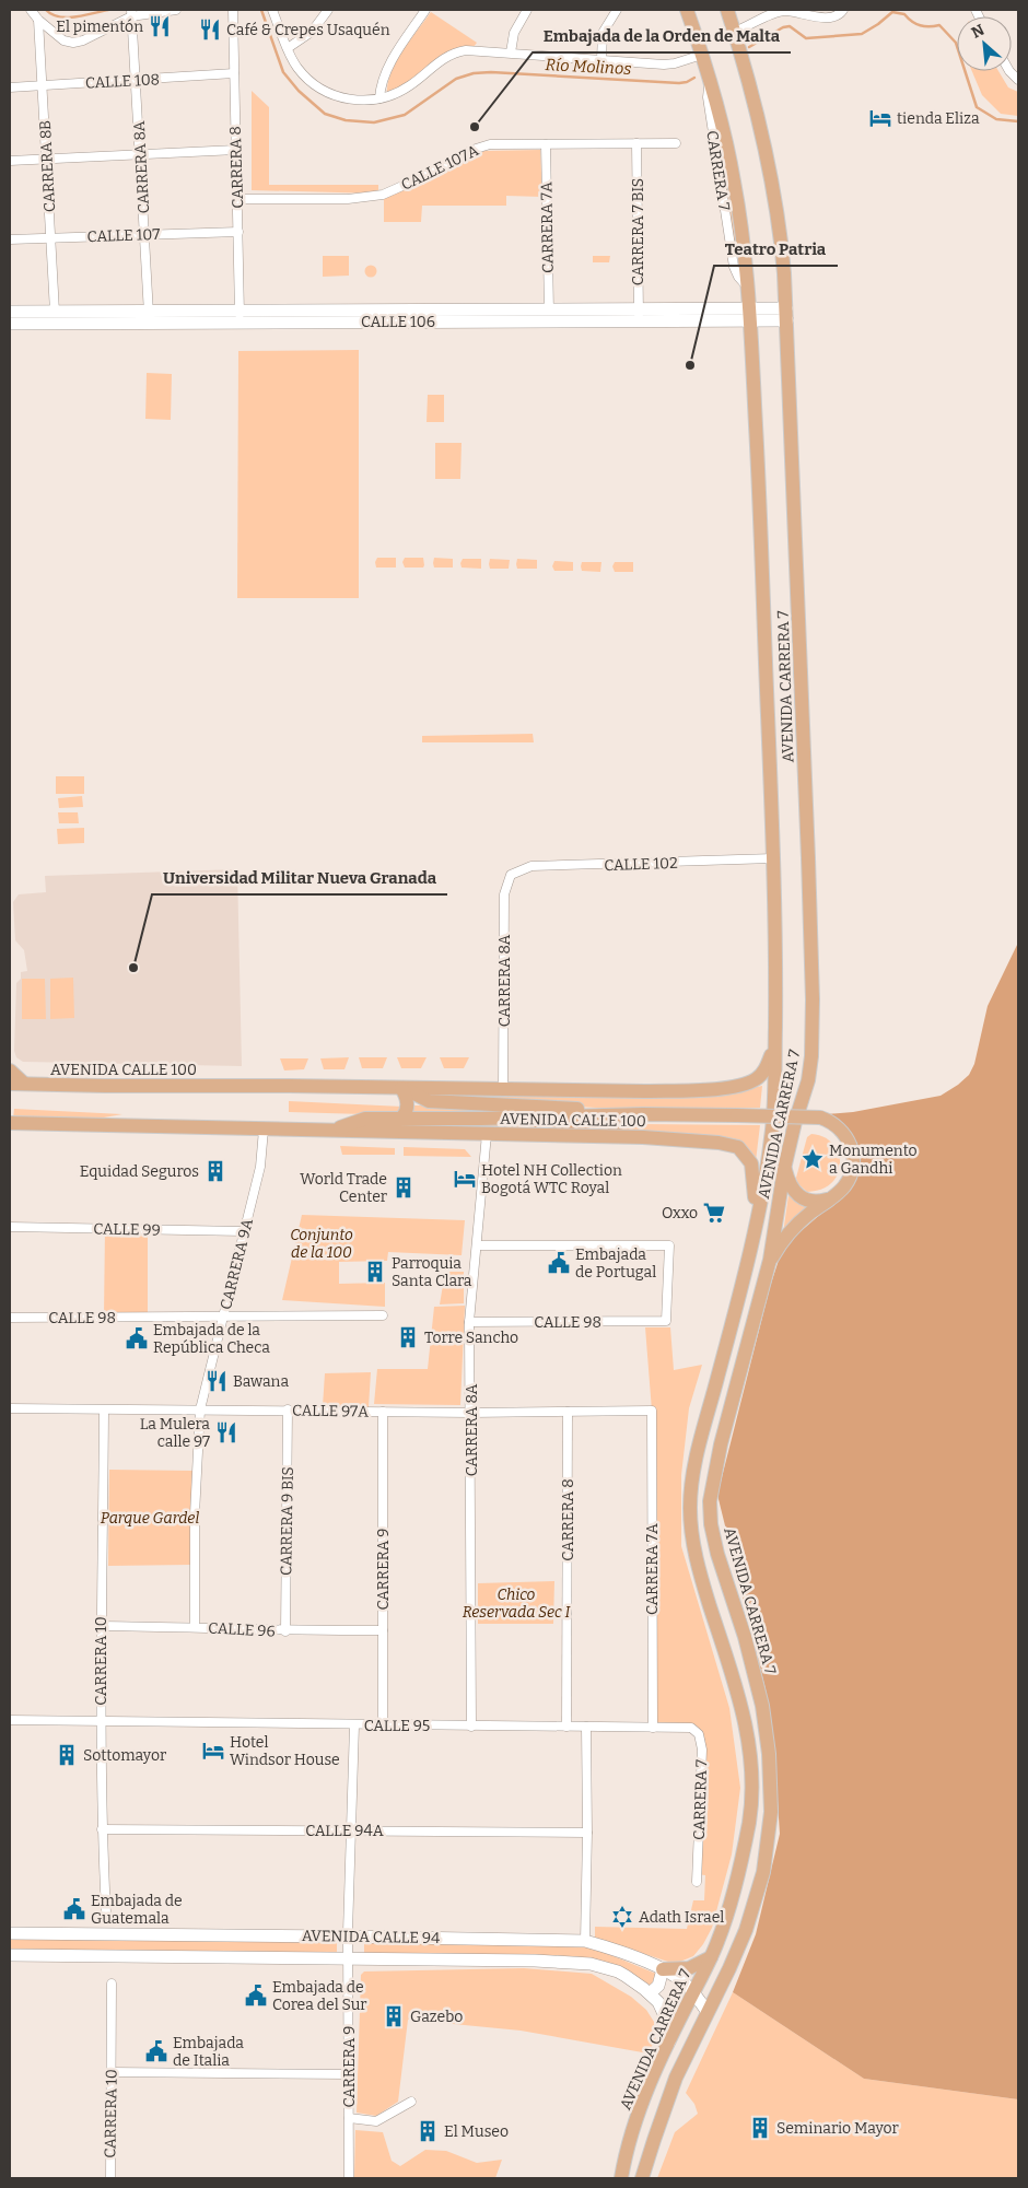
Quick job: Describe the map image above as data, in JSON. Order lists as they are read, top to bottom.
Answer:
{
  "streets": {
    "main road": [
      "CALLE 106",
      "AVENIDA CARRERA 7",
      "AVENIDA CALLE 100",
      "AVENIDA CALLE 94"
    ],
    "street": [
      "CALLE 108",
      "CARRERA 8B",
      "CARRERA 8A",
      "CARRERA 8",
      "CALLE 107A",
      "CARRERA 7",
      "CARRERA 7A",
      "CARRERA 7 BIS",
      "CALLE 107",
      "CALLE 102",
      "CALLE 99",
      "CARRERA 9A",
      "CALLE 98",
      "CALLE 97A",
      "CARRERA 9 BIS",
      "CARRERA 9",
      "CALLE 96",
      "CARRERA 10",
      "CALLE 95",
      "CALLE 94A"
    ]
  },
  "crossings": [
    ["CALLE 108", "CARRERA 8B"],
    ["CALLE 108", "CARRERA 8A"],
    ["CALLE 108", "CARRERA 8"],
    ["CARRERA 8B", "CALLE 107"],
    ["CARRERA 8B", "CALLE 106"],
    ["CARRERA 8A", "CALLE 107"],
    ["CARRERA 8A", "CALLE 106"],
    ["CARRERA 8A", "CALLE 102"],
    ["CARRERA 8A", "AVENIDA CALLE 100"],
    ["CARRERA 8A", "CALLE 98"],
    ["CARRERA 8A", "CALLE 97A"],
    ["CARRERA 8A", "CALLE 95"],
    ["CARRERA 8", "CALLE 107A"],
    ["CARRERA 8", "CALLE 107"],
    ["CARRERA 8", "CALLE 106"],
    ["CARRERA 8", "CALLE 97A"],
    ["CARRERA 8", "CALLE 95"],
    ["CALLE 107A", "CARRERA 7A"],
    ["CALLE 107A", "CARRERA 7 BIS"],
    ["CARRERA 7", "CALLE 95"],
    ["CARRERA 7A", "CALLE 106"],
    ["CARRERA 7A", "CALLE 97A"],
    ["CARRERA 7A", "CALLE 95"],
    ["CARRERA 7 BIS", "CALLE 106"],
    ["CALLE 106", "AVENIDA CARRERA 7"],
    ["AVENIDA CARRERA 7", "CALLE 102"],
    ["AVENIDA CARRERA 7", "AVENIDA CALLE 100"],
    ["AVENIDA CARRERA 7", "AVENIDA CALLE 94"],
    ["AVENIDA CALLE 100", "CARRERA 9A"],
    ["CALLE 99", "CARRERA 9A"],
    ["CARRERA 9A", "CALLE 98"],
    ["CARRERA 9A", "CALLE 97A"],
    ["CARRERA 9A", "CALLE 96"],
    ["CALLE 97A", "CARRERA 9 BIS"],
    ["CALLE 97A", "CARRERA 9"],
    ["CALLE 97A", "CARRERA 10"],
    ["CARRERA 9 BIS", "CALLE 96"],
    ["CARRERA 9", "CALLE 96"],
    ["CARRERA 9", "CALLE 95"],
    ["CARRERA 9", "CALLE 94A"],
    ["CARRERA 9", "AVENIDA CALLE 94"],
    ["CALLE 96", "CARRERA 10"],
    ["CARRERA 10", "CALLE 95"],
    ["CARRERA 10", "CALLE 94A"]
  ],
  "water": ["Río Molinos"],
  "parks": ["Conjunto de la 100", "Parque Gardel", "Chico Reservada Sec I"],
  "places": {
    "restaurant": [
      "El pimentón",
      "Café & Crepes Usaquén",
      "Bawana",
      "La Mulera calle 97"
    ],
    "hotel": ["tienda Eliza", "Hotel NH Collection Bogotá WTC Royal", "Hotel Windsor House"],
    "other": ["Embajada de la Orden de Malta", "Teatro Patria", "Universidad Militar Nueva Granada"],
    "place": ["Monumento a Gandhi"],
    "building": [
      "Equidad Seguros",
      "World Trade Center",
      "Parroquia Santa Clara",
      "Torre Sancho",
      "Sottomayor",
      "Gazebo",
      "Seminario Mayor",
      "El Museo"
    ],
    "supermarket": ["Oxxo"],
    "public building": [
      "Embajada de Portugal",
      "Embajada de la República Checa",
      "Embajada de Guatemala",
      "Embajada de Corea del Sur",
      "Embajada de Italia"
    ],
    "synagogue": ["Adath Israel"]
  },
  "north": "top left"
}
